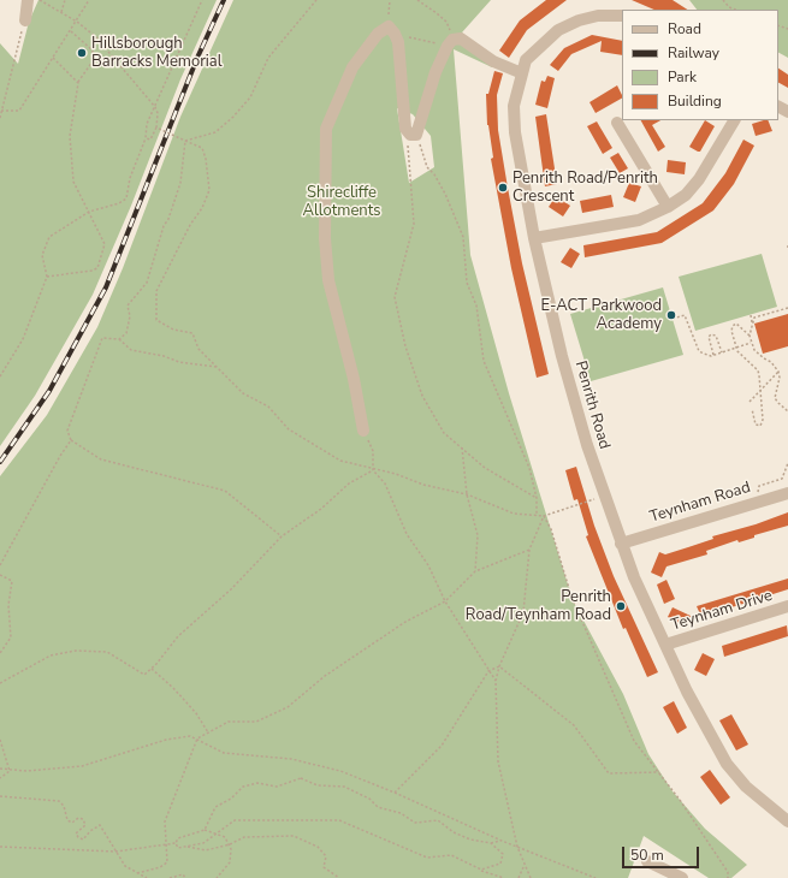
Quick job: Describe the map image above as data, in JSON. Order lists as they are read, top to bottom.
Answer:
{
  "streets": {
    "street": ["Penrith Road", "Teynham Road", "Teynham Drive"]
  },
  "crossings": [
    ["Penrith Road", "Teynham Road"],
    ["Penrith Road", "Teynham Drive"]
  ],
  "parks": ["Shirecliffe Allotments"],
  "places": [
    "Hillsborough Barracks Memorial",
    "Penrith Road/Penrith Crescent",
    "E-ACT Parkwood Academy",
    "Penrith Road/Teynham Road"
  ],
  "legend": [
    "Road",
    "Railway",
    "Park",
    "Building"
  ],
  "scale_bar": "50 m"
}
